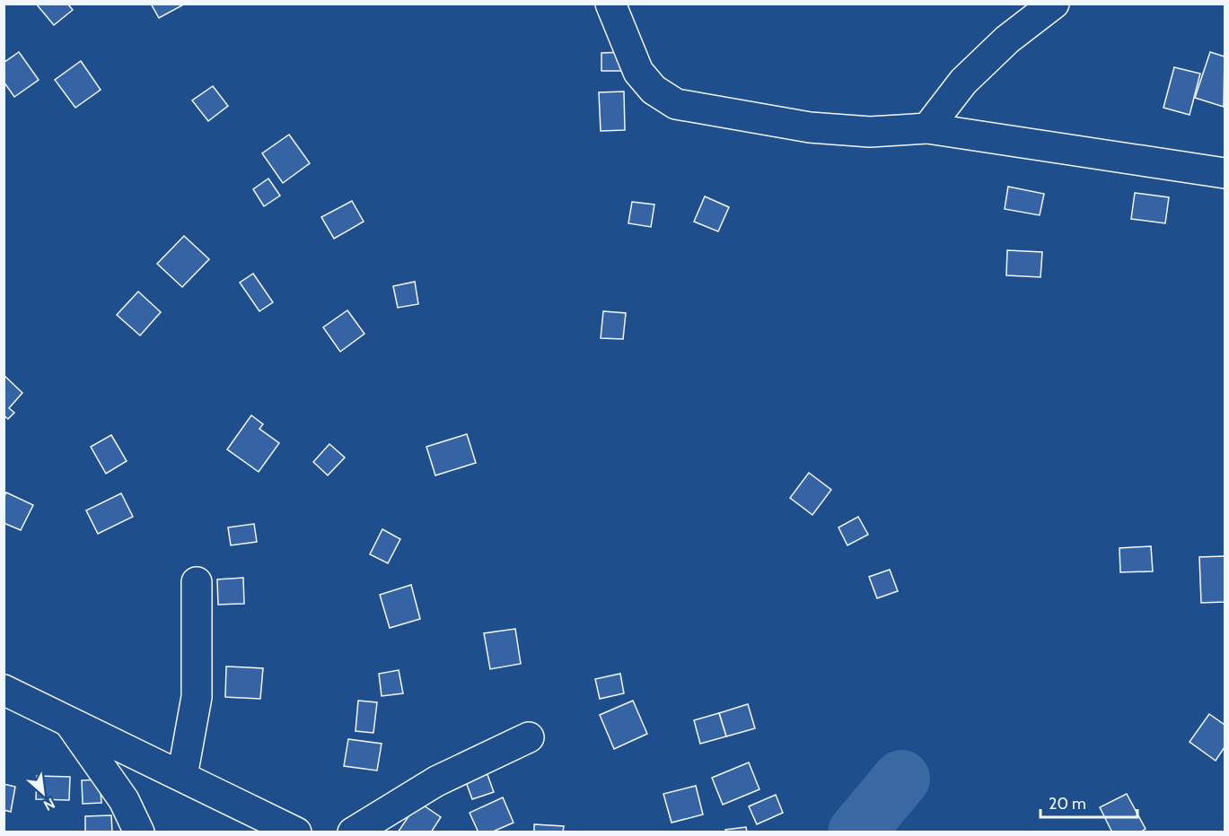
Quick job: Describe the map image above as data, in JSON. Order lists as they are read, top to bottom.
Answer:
{
  "scale_bar": "20 m",
  "north": "bottom right"
}
